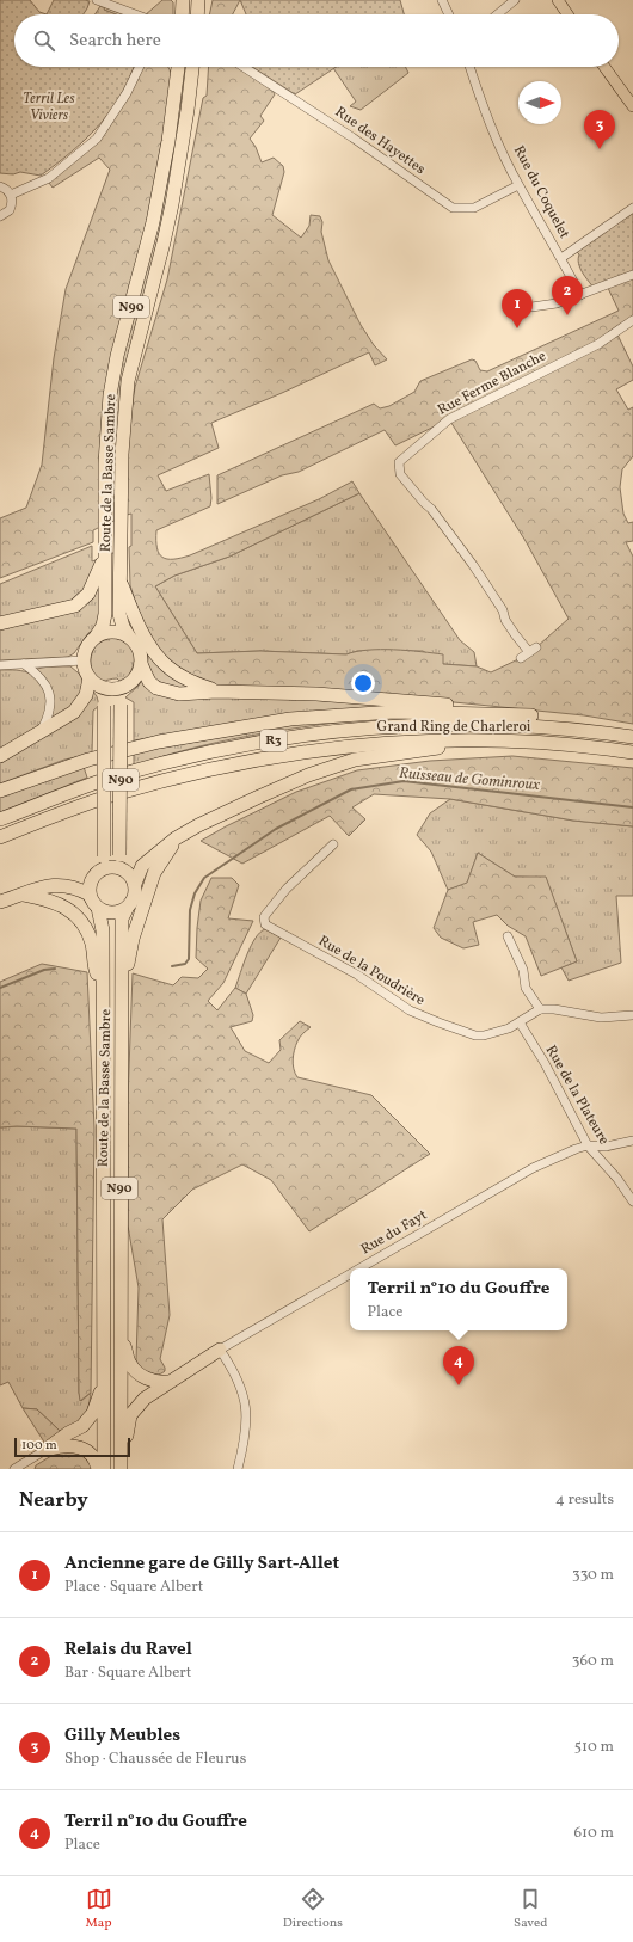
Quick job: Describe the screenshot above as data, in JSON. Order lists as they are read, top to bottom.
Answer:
{
  "streets": {
    "highway": [
      "N90",
      "Route de la Basse Sambre",
      "Grand Ring de Charleroi",
      "R3"
    ],
    "street": [
      "Rue des Hayettes",
      "Rue du Coquelet",
      "Rue Ferme Blanche",
      "Rue de la Poudrière",
      "Rue de la Plateure",
      "Rue du Fayt"
    ]
  },
  "crossings": [
    ["Rue des Hayettes", "Rue du Coquelet"],
    ["N90", "Route de la Basse Sambre"],
    ["N90", "Rue du Fayt"],
    ["Rue de la Poudrière", "Rue de la Plateure"],
    ["Rue de la Plateure", "Rue du Fayt"]
  ],
  "water": ["Ruisseau de Gominroux"],
  "parks": ["Terril Les Viviers"],
  "scale_bar": "100 m",
  "north": "right",
  "page": {
    "search": "Search here",
    "pins": [
      "3",
      "2",
      "1",
      "4"
    ],
    "popup": ["Terril n°10 du Gouffre", "Place"],
    "scale": "100 m",
    "heading": ["Nearby", "4 results"],
    "list": [
      {
        "mark": "1",
        "name": "Ancienne gare de Gilly Sart-Allet",
        "note": "Place · Square Albert",
        "value": "330 m"
      },
      {
        "mark": "2",
        "name": "Relais du Ravel",
        "note": "Bar · Square Albert",
        "value": "360 m"
      },
      {
        "mark": "3",
        "name": "Gilly Meubles",
        "note": "Shop · Chaussée de Fleurus",
        "value": "510 m"
      },
      {
        "mark": "4",
        "name": "Terril n°10 du Gouffre",
        "note": "Place",
        "value": "610 m"
      }
    ],
    "nav": ["Map", "Directions", "Saved"]
  }
}
